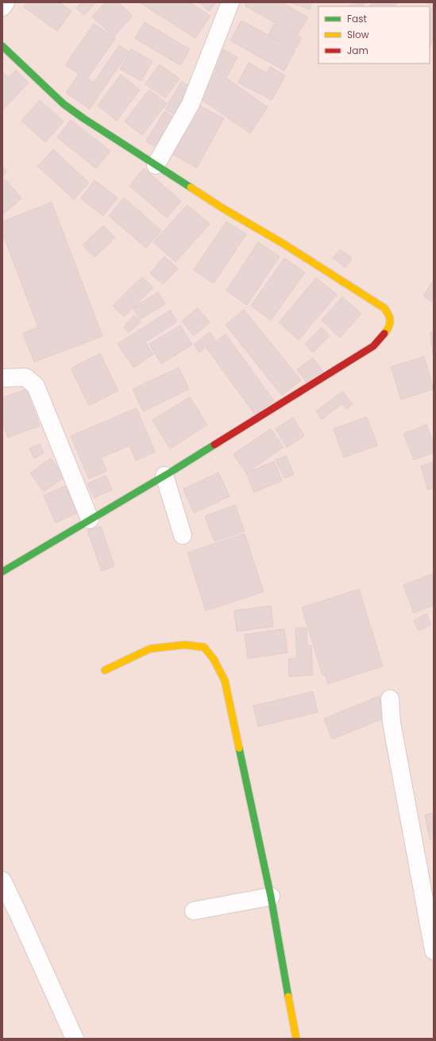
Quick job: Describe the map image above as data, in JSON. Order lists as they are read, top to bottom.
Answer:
{
  "legend": ["Fast", "Slow", "Jam"]
}
